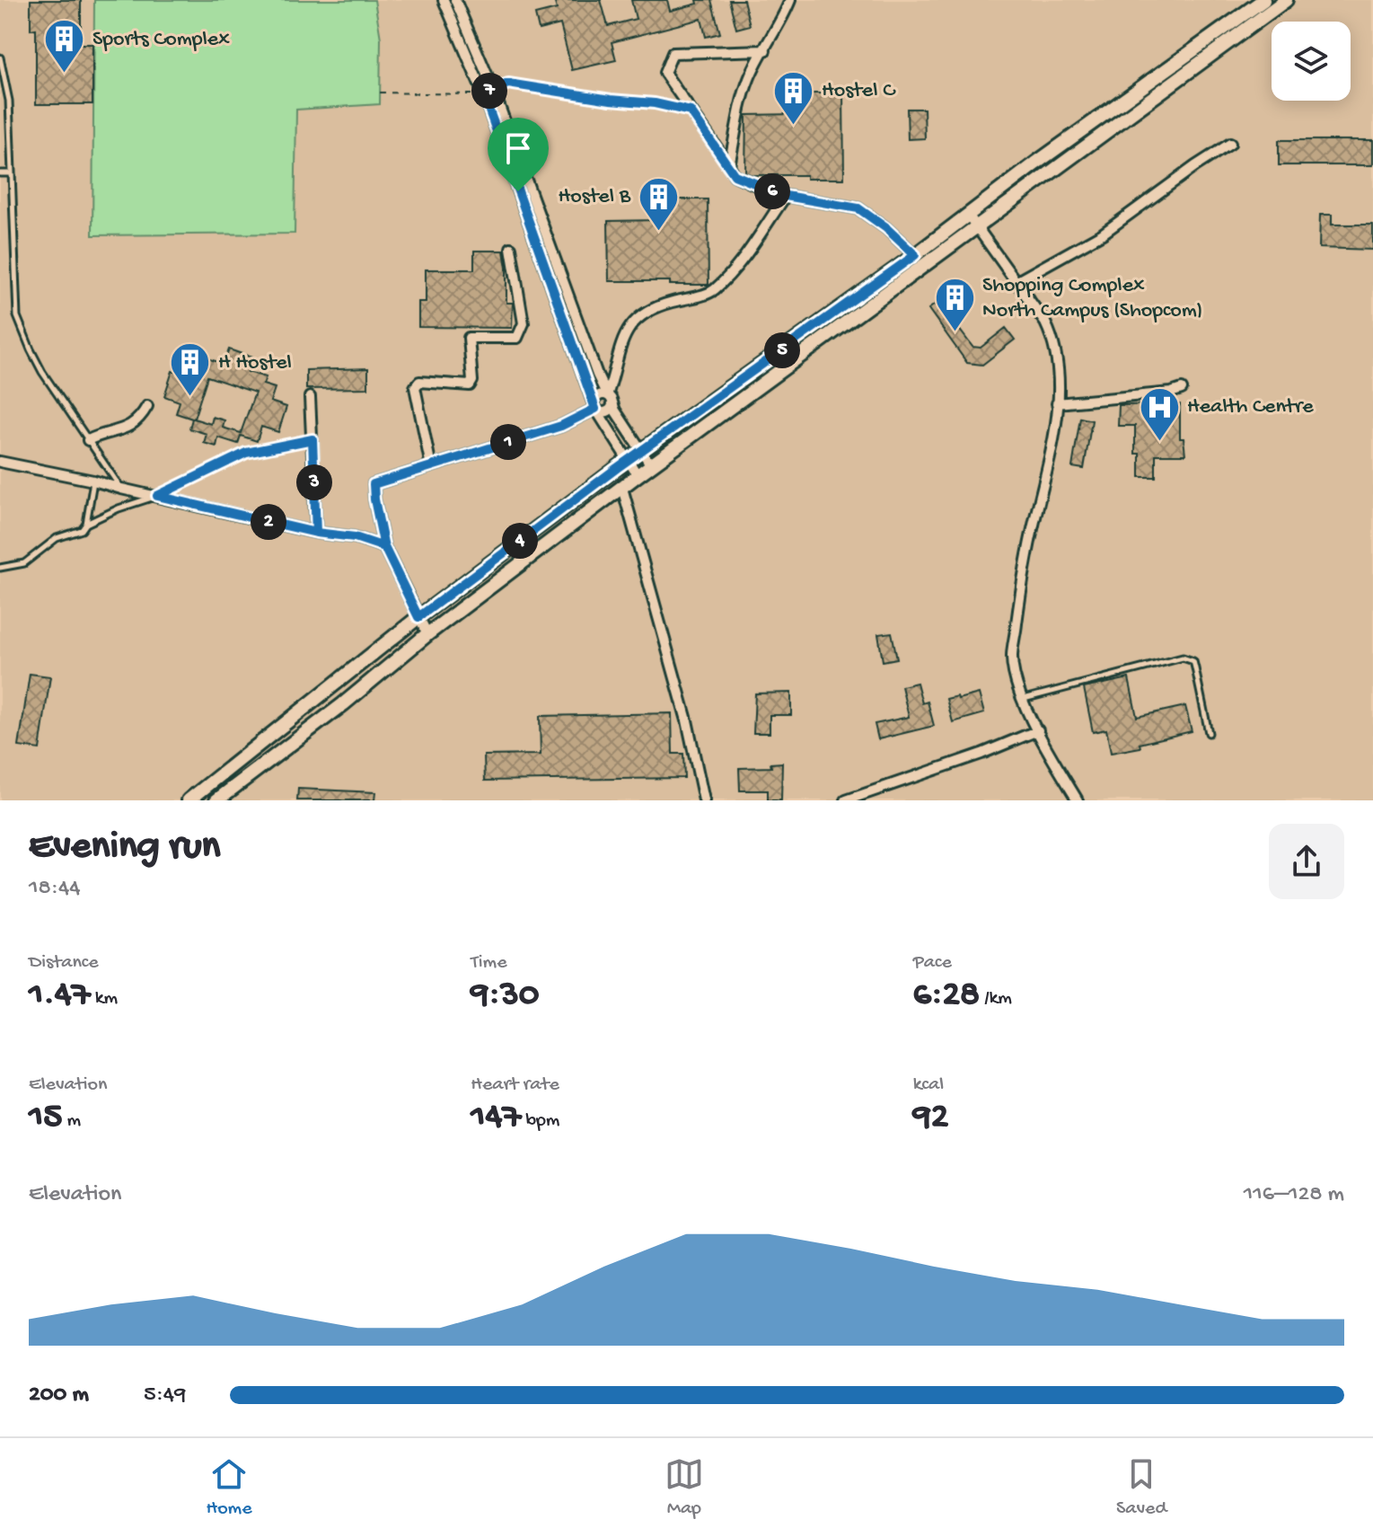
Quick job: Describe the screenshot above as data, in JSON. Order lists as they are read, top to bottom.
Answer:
{
  "places": {
    "building": [
      "Sports Complex",
      "Hostel C",
      "Hostel B",
      "Shopping Complex North Campus (Shopcom)",
      "H Hostel"
    ],
    "hospital": ["Health Centre"]
  },
  "page": {
    "pins": [
      "7",
      "6",
      "5",
      "1",
      "3",
      "2",
      "4"
    ],
    "heading": ["Evening run", "18:44"],
    "stats": [
      ["Distance", "1.47 km"],
      ["Time", "9:30"],
      ["Pace", "6:28 /km"],
      ["Elevation", "15 m"],
      ["Heart rate", "147 bpm"],
      ["kcal", "92"]
    ],
    "chart": ["Elevation", "116–128 m"],
    "list": [
      {
        "name": "200 m",
        "note": "5:49"
      }
    ],
    "tabs": ["Home", "Map", "Saved"]
  }
}
